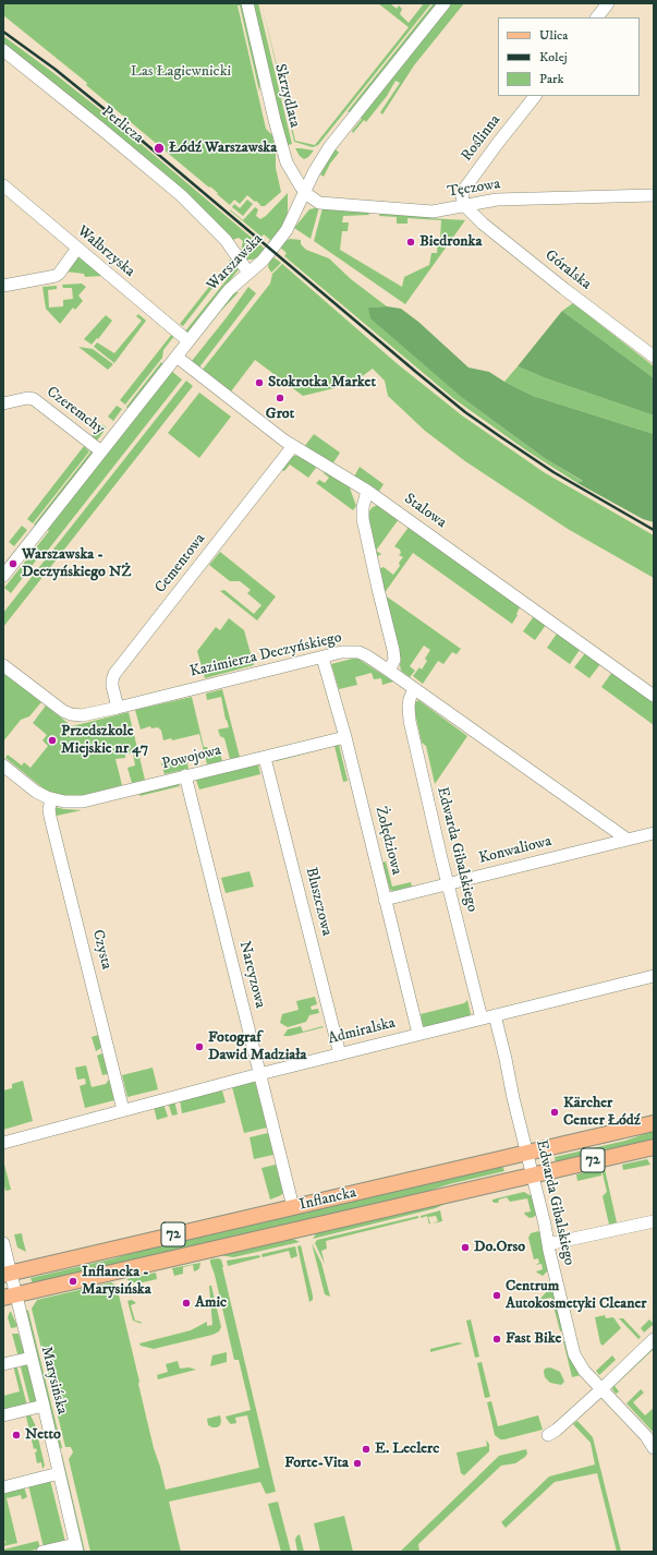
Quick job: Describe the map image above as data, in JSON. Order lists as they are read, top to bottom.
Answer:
{
  "streets": {
    "main road": ["72", "Inflancka"],
    "street": [
      "Skrzydlata",
      "Perlicza",
      "Roślinna",
      "Tęczowa",
      "Wałbrzyska",
      "Warszawska",
      "Góralska",
      "Czeremchy",
      "Stalowa",
      "Cementowa",
      "Kazimierza Deczyńskiego",
      "Powojowa",
      "Żołędziowa",
      "Edwarda Gibalskiego",
      "Konwaliowa",
      "Bluszczowa",
      "Czysta",
      "Narcyzowa",
      "Admiralska",
      "Marysińska"
    ]
  },
  "crossings": [
    ["Skrzydlata", "Tęczowa"],
    ["Skrzydlata", "Warszawska"],
    ["Perlicza", "Warszawska"],
    ["Roślinna", "Tęczowa"],
    ["Roślinna", "Góralska"],
    ["Tęczowa", "Warszawska"],
    ["Tęczowa", "Góralska"],
    ["Wałbrzyska", "Warszawska"],
    ["Warszawska", "Czeremchy"],
    ["Warszawska", "Stalowa"],
    ["Stalowa", "Cementowa"],
    ["Cementowa", "Kazimierza Deczyńskiego"],
    ["Kazimierza Deczyńskiego", "Żołędziowa"],
    ["Kazimierza Deczyńskiego", "Edwarda Gibalskiego"],
    ["Kazimierza Deczyńskiego", "Konwaliowa"],
    ["Powojowa", "Żołędziowa"],
    ["Powojowa", "Bluszczowa"],
    ["Powojowa", "Czysta"],
    ["Powojowa", "Narcyzowa"],
    ["Żołędziowa", "Konwaliowa"],
    ["Żołędziowa", "Admiralska"],
    ["Edwarda Gibalskiego", "Konwaliowa"],
    ["Edwarda Gibalskiego", "Admiralska"],
    ["Edwarda Gibalskiego", "Inflancka"],
    ["Bluszczowa", "Admiralska"],
    ["Czysta", "Admiralska"],
    ["Narcyzowa", "Admiralska"],
    ["Narcyzowa", "Inflancka"],
    ["Inflancka", "Marysińska"]
  ],
  "parks": ["Las Łagiewnicki"],
  "places": [
    "Łódź Warszawska",
    "Biedronka",
    "Stokrotka Market",
    "Grot",
    "Warszawska - Deczyńskiego NŻ",
    "Przedszkole Miejskie nr 47",
    "Fotograf Dawid Madziała",
    "Kärcher Center Łódź",
    "Do.Orso",
    "Inflancka - Marysińska",
    "Centrum Autokosmetyki Cleaner",
    "Amic",
    "Fast Bike",
    "Netto",
    "E. Leclerc",
    "Forte-Vita"
  ],
  "legend": ["Ulica", "Kolej", "Park"]
}
